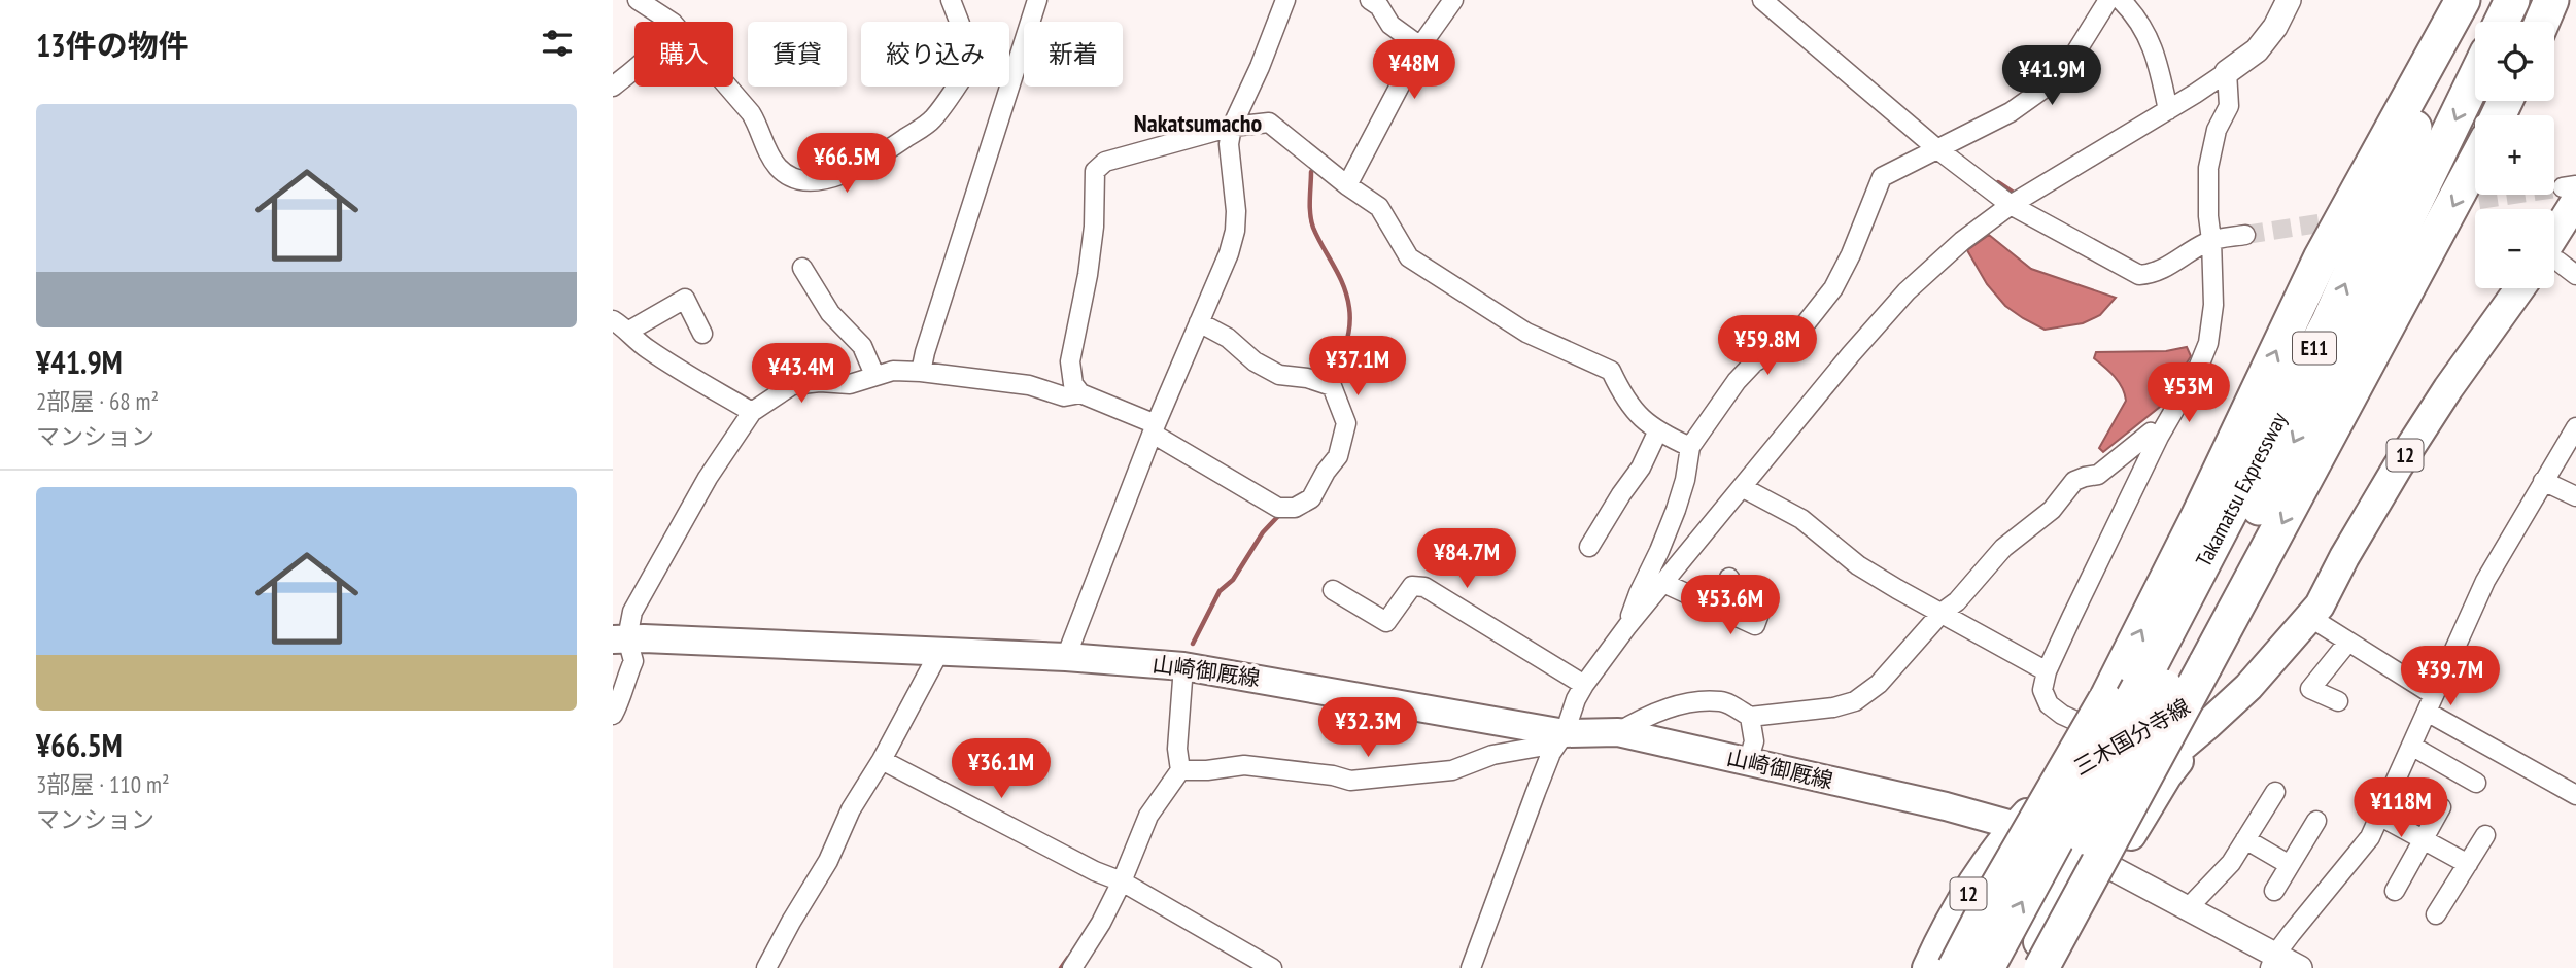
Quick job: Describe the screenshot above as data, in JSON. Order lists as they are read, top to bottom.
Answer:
{
  "streets": {
    "highway": ["E11", "Takamatsu Expressway"],
    "main road": ["12", "山崎御厩線", "三木国分寺線"]
  },
  "crossings": [
    ["山崎御厩線", "三木国分寺線"]
  ],
  "districts": ["Nakatsumacho"],
  "page": {
    "heading": "13件の物件",
    "map_buttons": ["+", "−"],
    "chip": [
      "購入",
      "賃貸",
      "絞り込み",
      "新着"
    ],
    "price": [
      "¥48M",
      "¥41.9M",
      "¥66.5M",
      "¥59.8M",
      "¥37.1M",
      "¥43.4M",
      "¥53M",
      "¥84.7M",
      "¥53.6M",
      "¥39.7M",
      "¥32.3M",
      "¥36.1M",
      "¥118M"
    ],
    "list": [
      {
        "name": "¥41.9M",
        "note": "2部屋 · 68 m² · マンション"
      },
      {
        "name": "¥66.5M",
        "note": "3部屋 · 110 m² · マンション"
      }
    ]
  }
}
